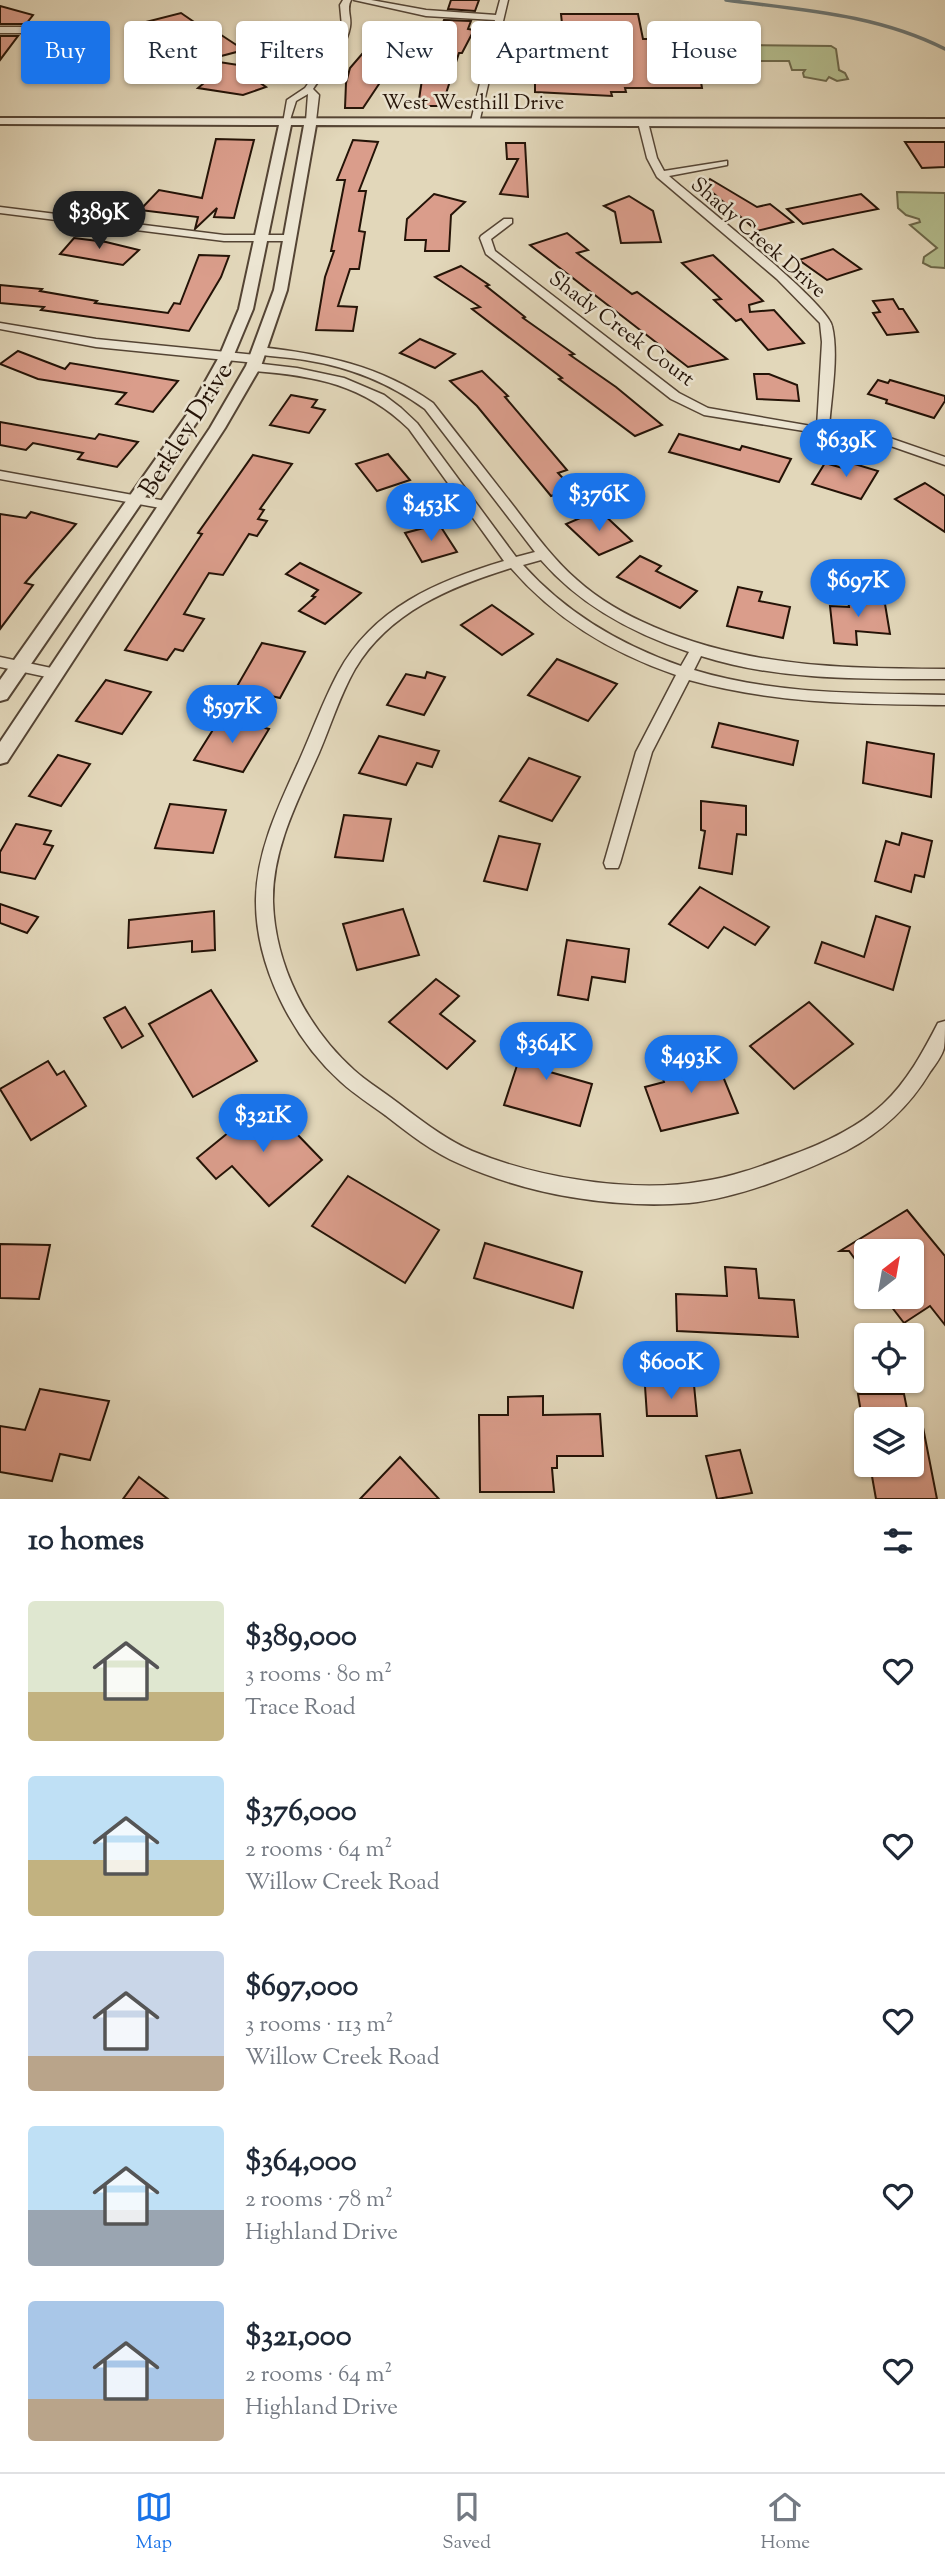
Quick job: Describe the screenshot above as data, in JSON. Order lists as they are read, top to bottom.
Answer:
{
  "streets": {
    "street": [
      "West Westhill Drive",
      "Shady Creek Drive",
      "Shady Creek Court",
      "Berkley Drive"
    ]
  },
  "crossings": [
    ["West Westhill Drive", "Shady Creek Drive"],
    ["West Westhill Drive", "Berkley Drive"],
    ["Shady Creek Drive", "Shady Creek Court"]
  ],
  "north": "top right",
  "page": {
    "chip": [
      "Buy",
      "Rent",
      "Filters",
      "New",
      "Apartment",
      "House"
    ],
    "price": [
      "$389K",
      "$639K",
      "$376K",
      "$453K",
      "$697K",
      "$597K",
      "$364K",
      "$493K",
      "$321K",
      "$600K"
    ],
    "heading": "10 homes",
    "list": [
      {
        "name": "$389,000",
        "note": "3 rooms · 80 m² · Trace Road"
      },
      {
        "name": "$376,000",
        "note": "2 rooms · 64 m² · Willow Creek Road"
      },
      {
        "name": "$697,000",
        "note": "3 rooms · 113 m² · Willow Creek Road"
      },
      {
        "name": "$364,000",
        "note": "2 rooms · 78 m² · Highland Drive"
      },
      {
        "name": "$321,000",
        "note": "2 rooms · 64 m² · Highland Drive"
      }
    ],
    "tabs": ["Map", "Saved", "Home"]
  }
}
